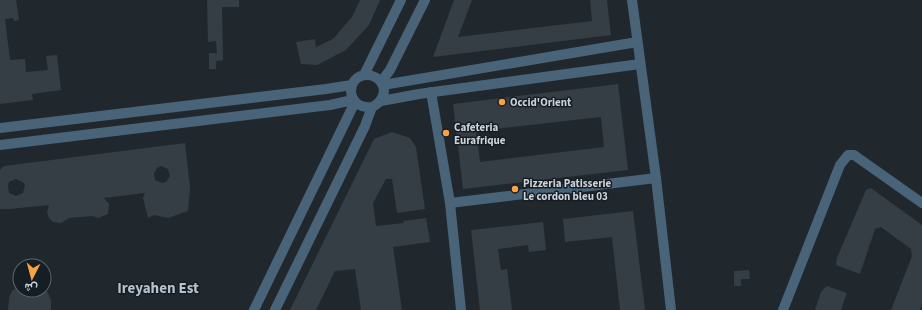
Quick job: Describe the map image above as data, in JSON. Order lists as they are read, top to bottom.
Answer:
{
  "districts": ["Ireyahen Est"],
  "places": ["Occid'Orient", "Cafeteria Eurafrique", "Pizzeria Patisserie Le cordon bleu 03"],
  "north": "bottom"
}
